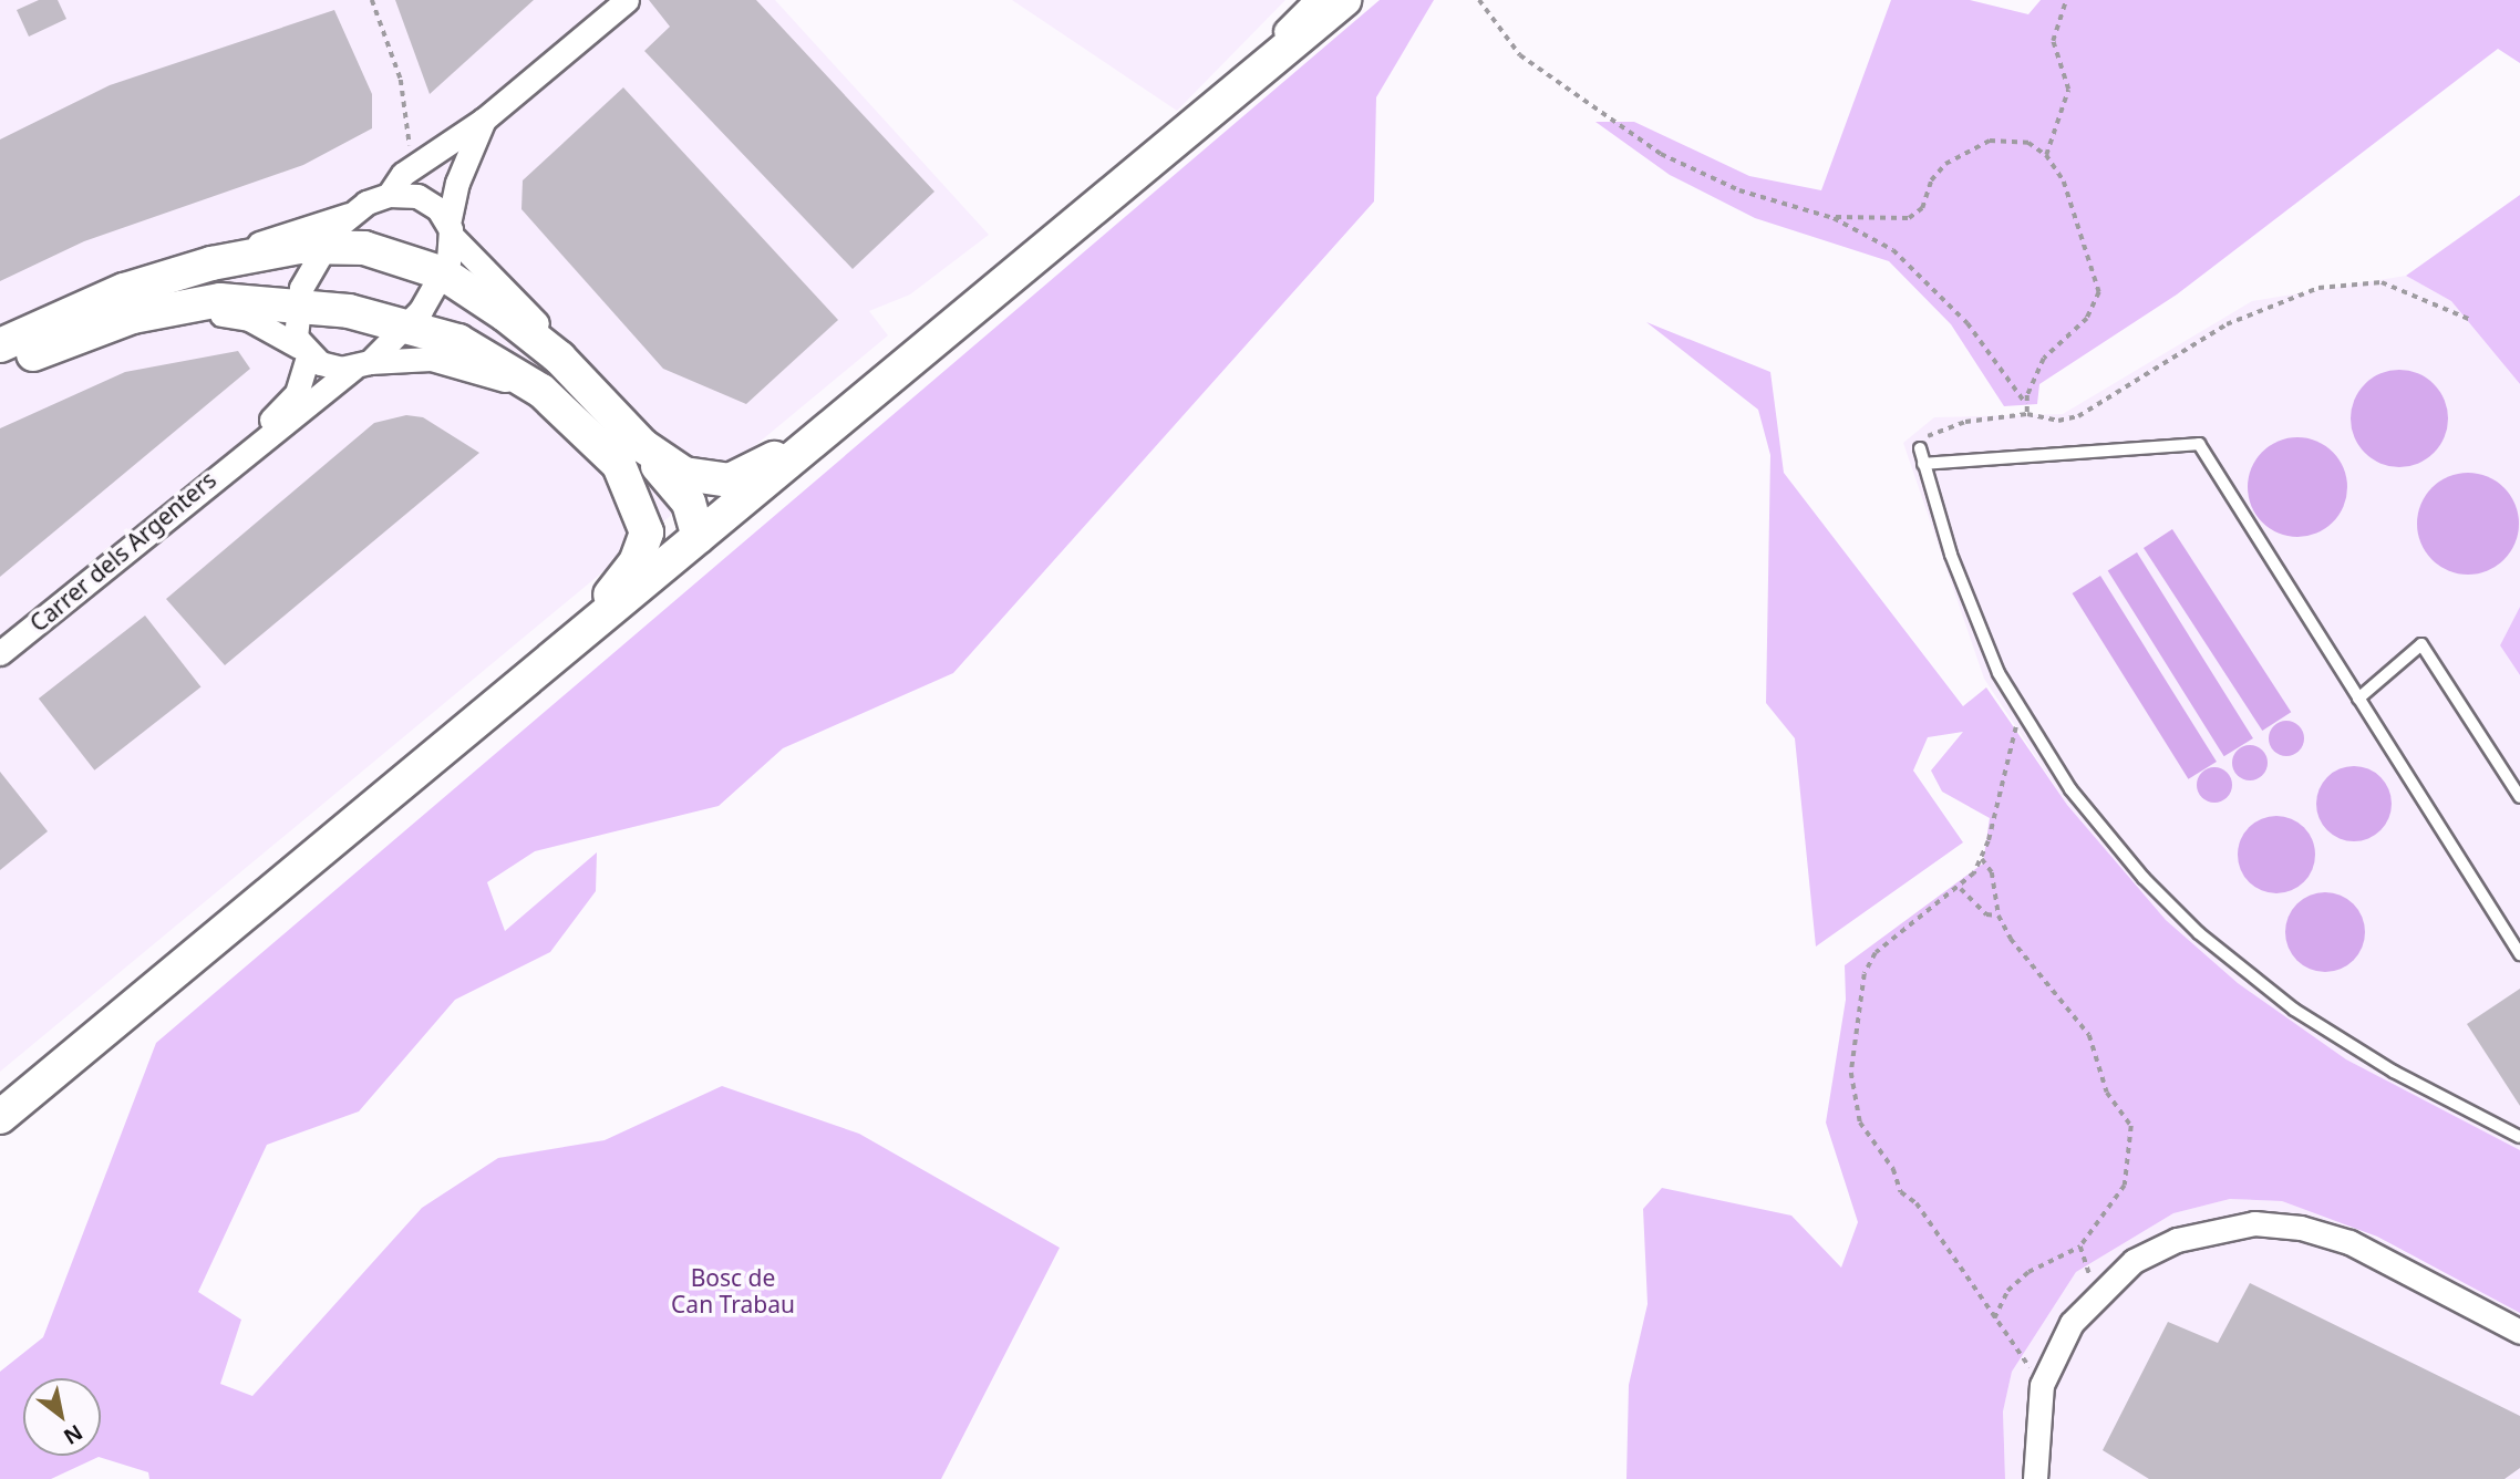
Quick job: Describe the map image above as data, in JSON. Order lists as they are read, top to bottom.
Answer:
{
  "streets": {
    "street": ["Carrer dels Argenters"]
  },
  "parks": ["Bosc de Can Trabau"],
  "north": "bottom right"
}
